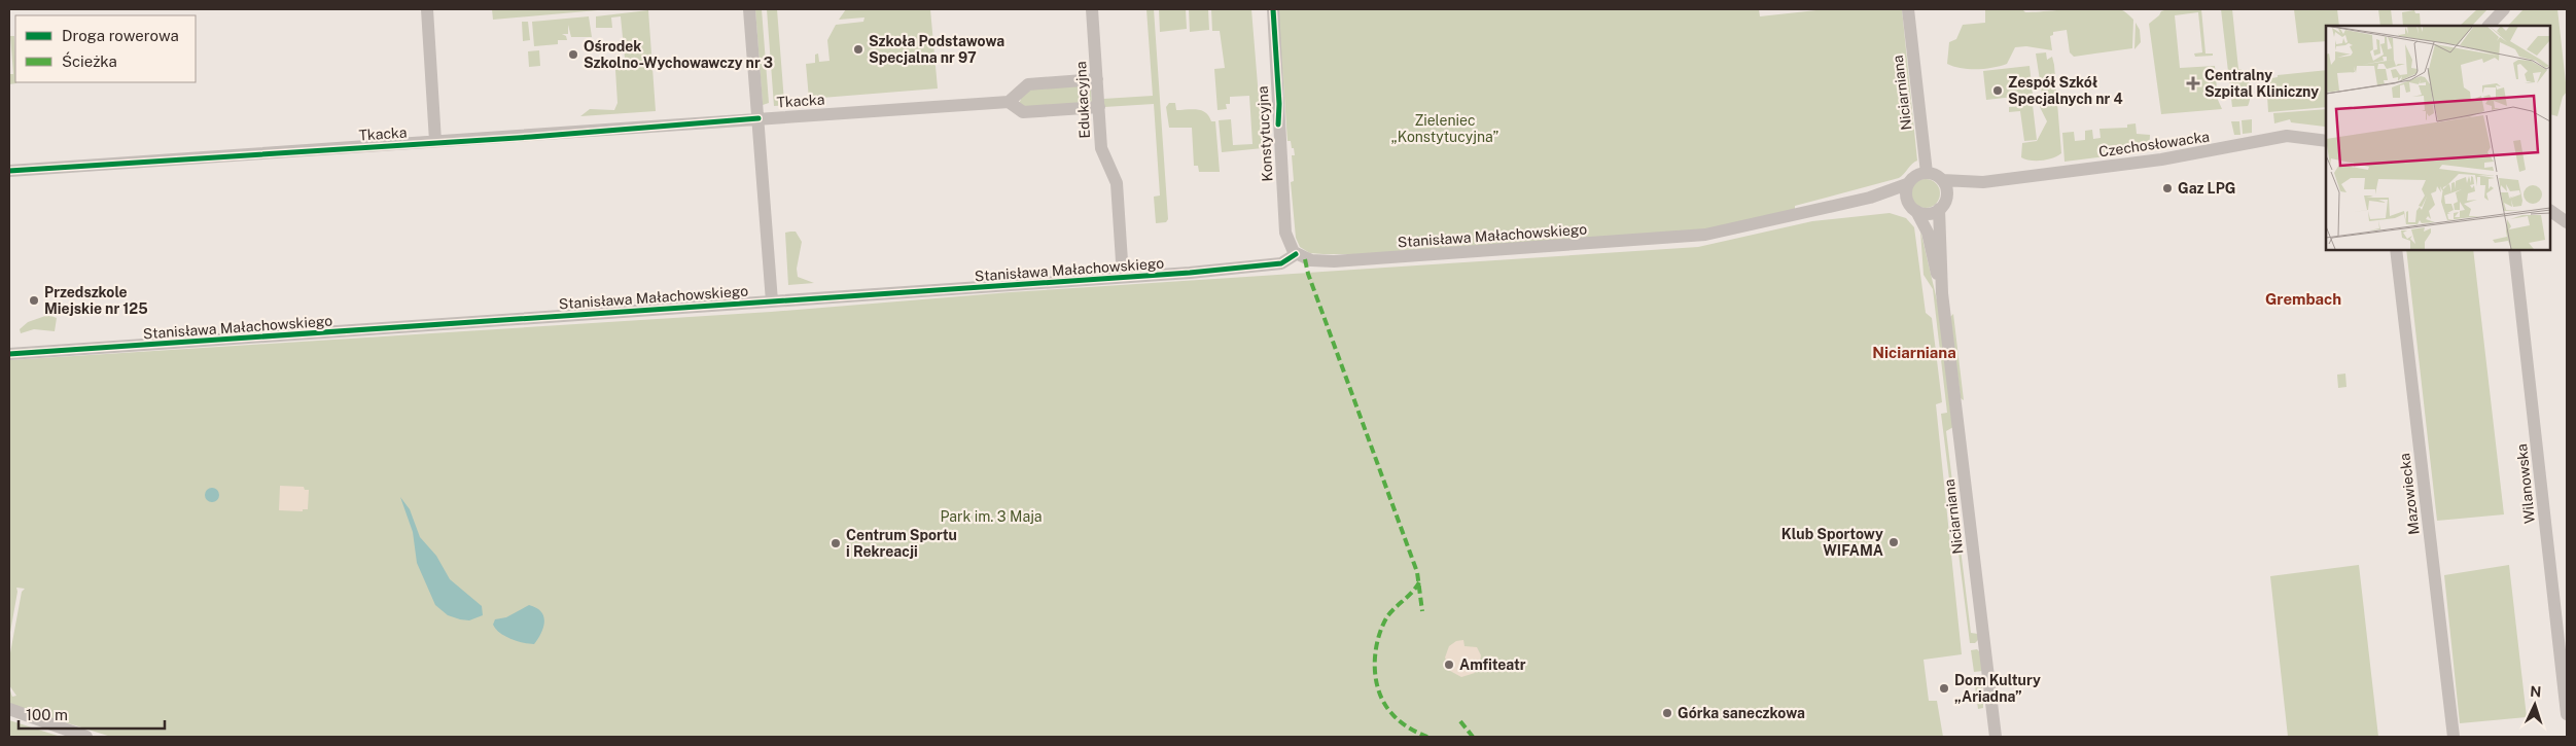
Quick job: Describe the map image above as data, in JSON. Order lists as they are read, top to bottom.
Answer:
{
  "streets": {
    "street": [
      "Niciarniana",
      "Edukacyjna",
      "Tkacka",
      "Konstytucyjna",
      "Czechosłowacka",
      "Stanisława Małachowskiego",
      "Wilanowska",
      "Mazowiecka"
    ]
  },
  "crossings": [
    ["Niciarniana", "Czechosłowacka"],
    ["Niciarniana", "Stanisława Małachowskiego"],
    ["Edukacyjna", "Tkacka"],
    ["Edukacyjna", "Stanisława Małachowskiego"],
    ["Konstytucyjna", "Stanisława Małachowskiego"],
    ["Czechosłowacka", "Stanisława Małachowskiego"]
  ],
  "districts": ["Grembach", "Niciarniana"],
  "parks": ["Zieleniec „Konstytucyjna”", "Park im. 3 Maja"],
  "places": {
    "other": [
      "Szkoła Podstawowa Specjalna nr 97",
      "Ośrodek Szkolno-Wychowawczy nr 3",
      "Zespół Szkół Specjalnych nr 4",
      "Gaz LPG",
      "Przedszkole Miejskie nr 125",
      "Klub Sportowy WIFAMA",
      "Centrum Sportu i Rekreacji",
      "Amfiteatr",
      "Dom Kultury „Ariadna”",
      "Górka saneczkowa"
    ],
    "health": ["Centralny Szpital Kliniczny"]
  },
  "legend": ["Droga rowerowa", "Ścieżka"],
  "scale_bar": "100 m",
  "north": "top"
}
